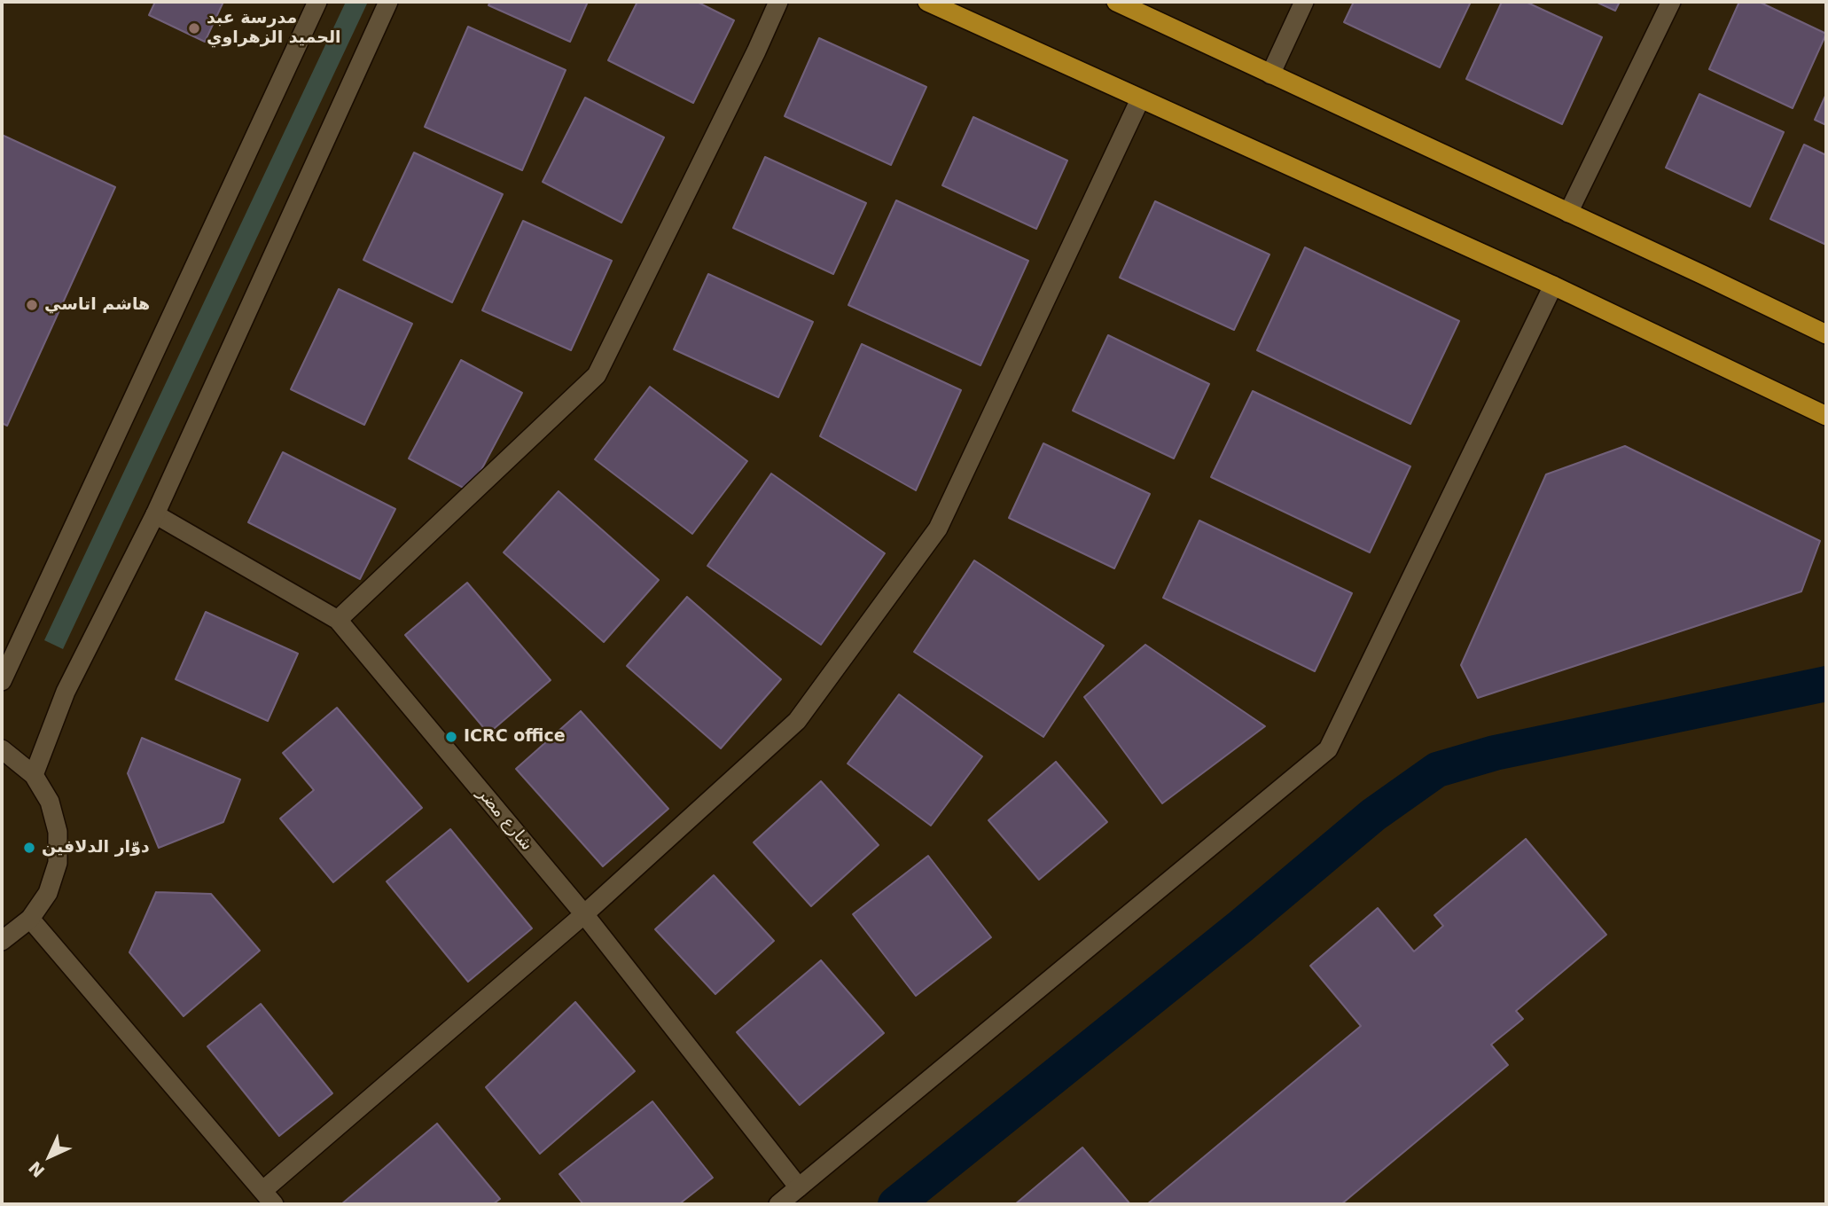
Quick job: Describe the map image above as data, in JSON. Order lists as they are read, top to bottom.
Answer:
{
  "streets": {
    "street": ["شارع مضر"]
  },
  "places": [
    "مدرسة عبد الحميد الزهراوي",
    "هاشم اتاسي",
    "ICRC office",
    "دوّار الدلافين"
  ],
  "north": "bottom left"
}
